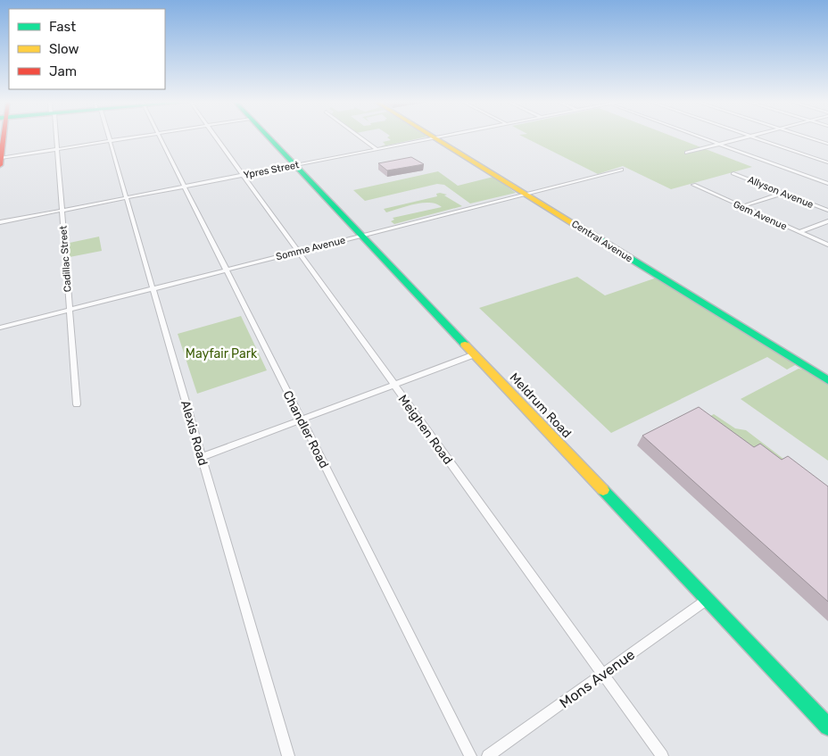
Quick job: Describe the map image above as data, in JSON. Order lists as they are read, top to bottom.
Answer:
{
  "streets": {
    "street": [
      "Ypres Street",
      "Allyson Avenue",
      "Gem Avenue",
      "Central Avenue",
      "Somme Avenue",
      "Cadillac Street",
      "Meldrum Road",
      "Chandler Road",
      "Meighen Road",
      "Alexis Road",
      "Mons Avenue"
    ]
  },
  "crossings": [
    ["Ypres Street", "Central Avenue"],
    ["Ypres Street", "Cadillac Street"],
    ["Ypres Street", "Meldrum Road"],
    ["Ypres Street", "Chandler Road"],
    ["Ypres Street", "Meighen Road"],
    ["Ypres Street", "Alexis Road"],
    ["Central Avenue", "Somme Avenue"],
    ["Somme Avenue", "Cadillac Street"],
    ["Somme Avenue", "Meldrum Road"],
    ["Somme Avenue", "Chandler Road"],
    ["Somme Avenue", "Meighen Road"],
    ["Somme Avenue", "Alexis Road"],
    ["Meldrum Road", "Mons Avenue"],
    ["Meighen Road", "Mons Avenue"]
  ],
  "parks": ["Mayfair Park"],
  "legend": ["Fast", "Slow", "Jam"]
}
